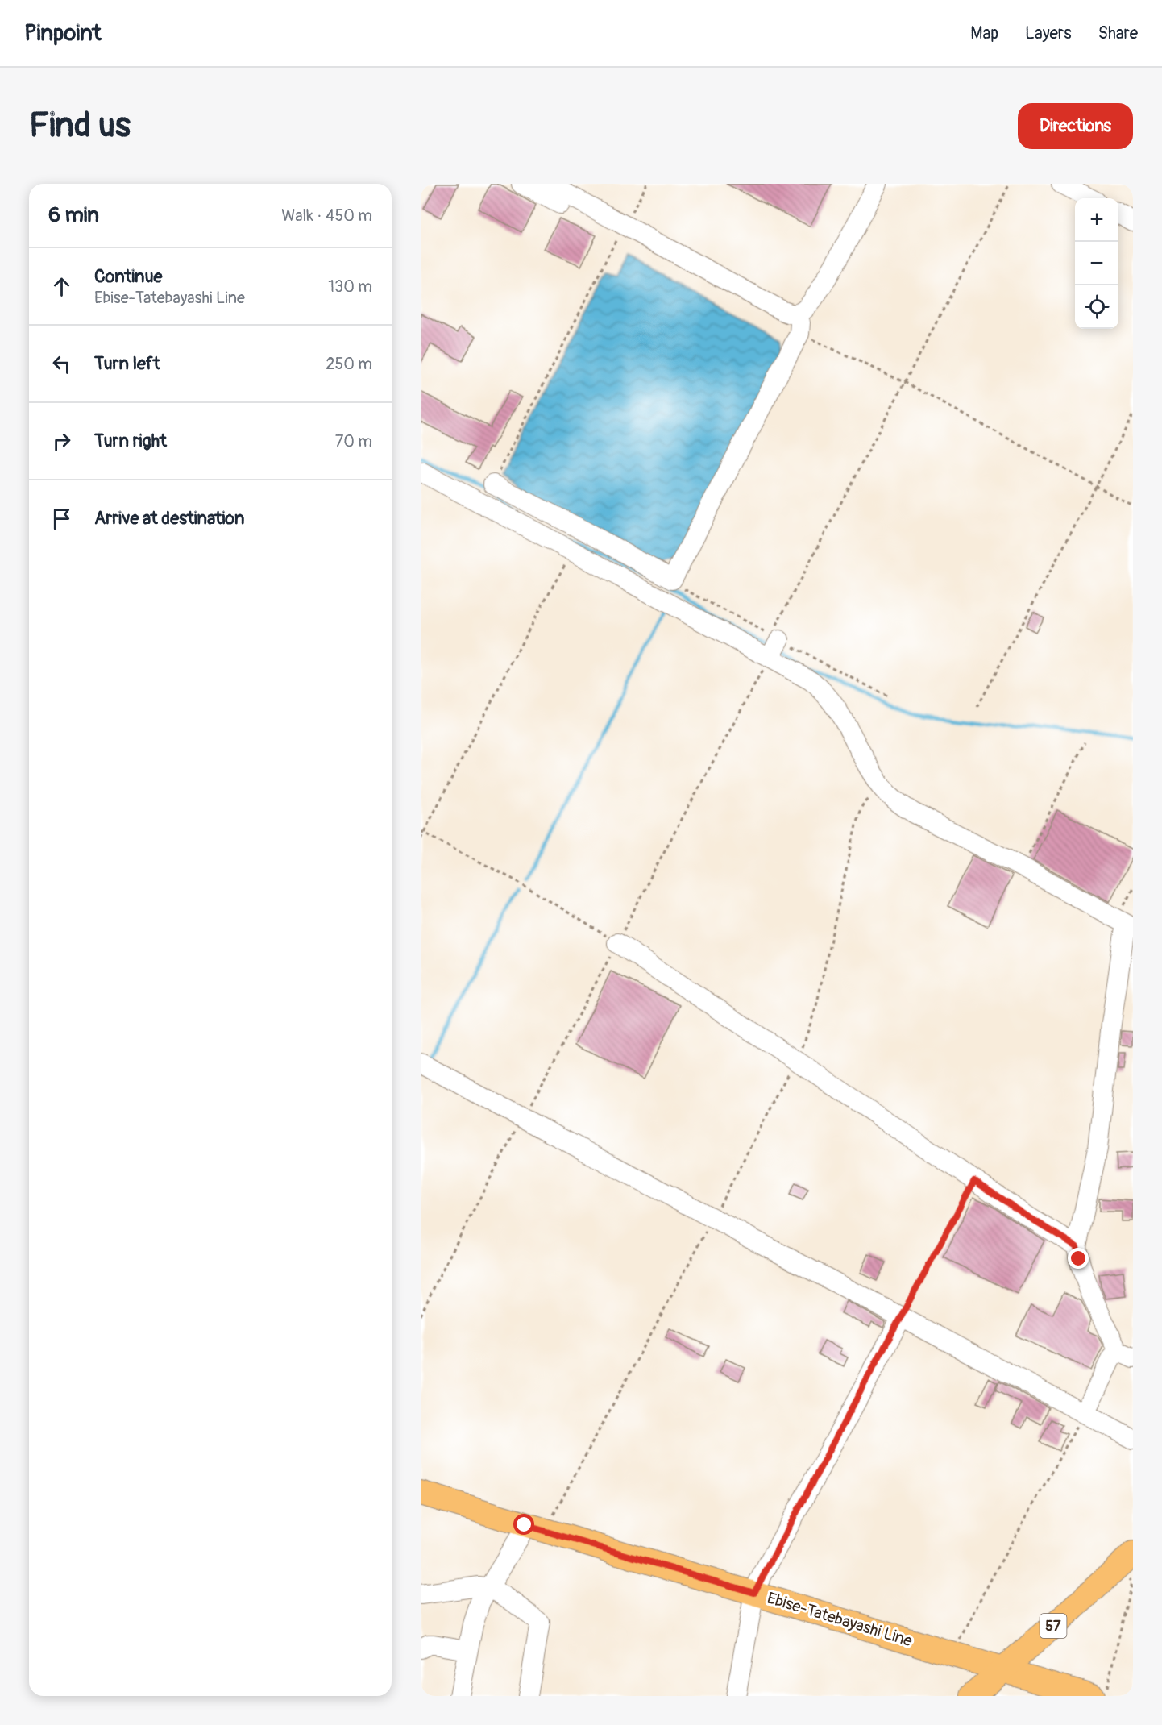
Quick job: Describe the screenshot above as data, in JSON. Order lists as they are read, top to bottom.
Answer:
{
  "streets": {
    "main road": ["Ebise-Tatebayashi Line", "57"]
  },
  "crossings": [
    ["Ebise-Tatebayashi Line", "57"]
  ],
  "page": {
    "header": "Pinpoint",
    "nav": ["Map", "Layers", "Share"],
    "buttons": "Directions",
    "title": "Find us",
    "heading": ["6 min", "Walk · 450 m"],
    "map_buttons": ["+", "−"],
    "list": [
      ["Continue", "Ebise-Tatebayashi Line", "130 m"],
      ["Turn left", "250 m"],
      ["Turn right", "70 m"],
      "Arrive at destination"
    ]
  }
}
